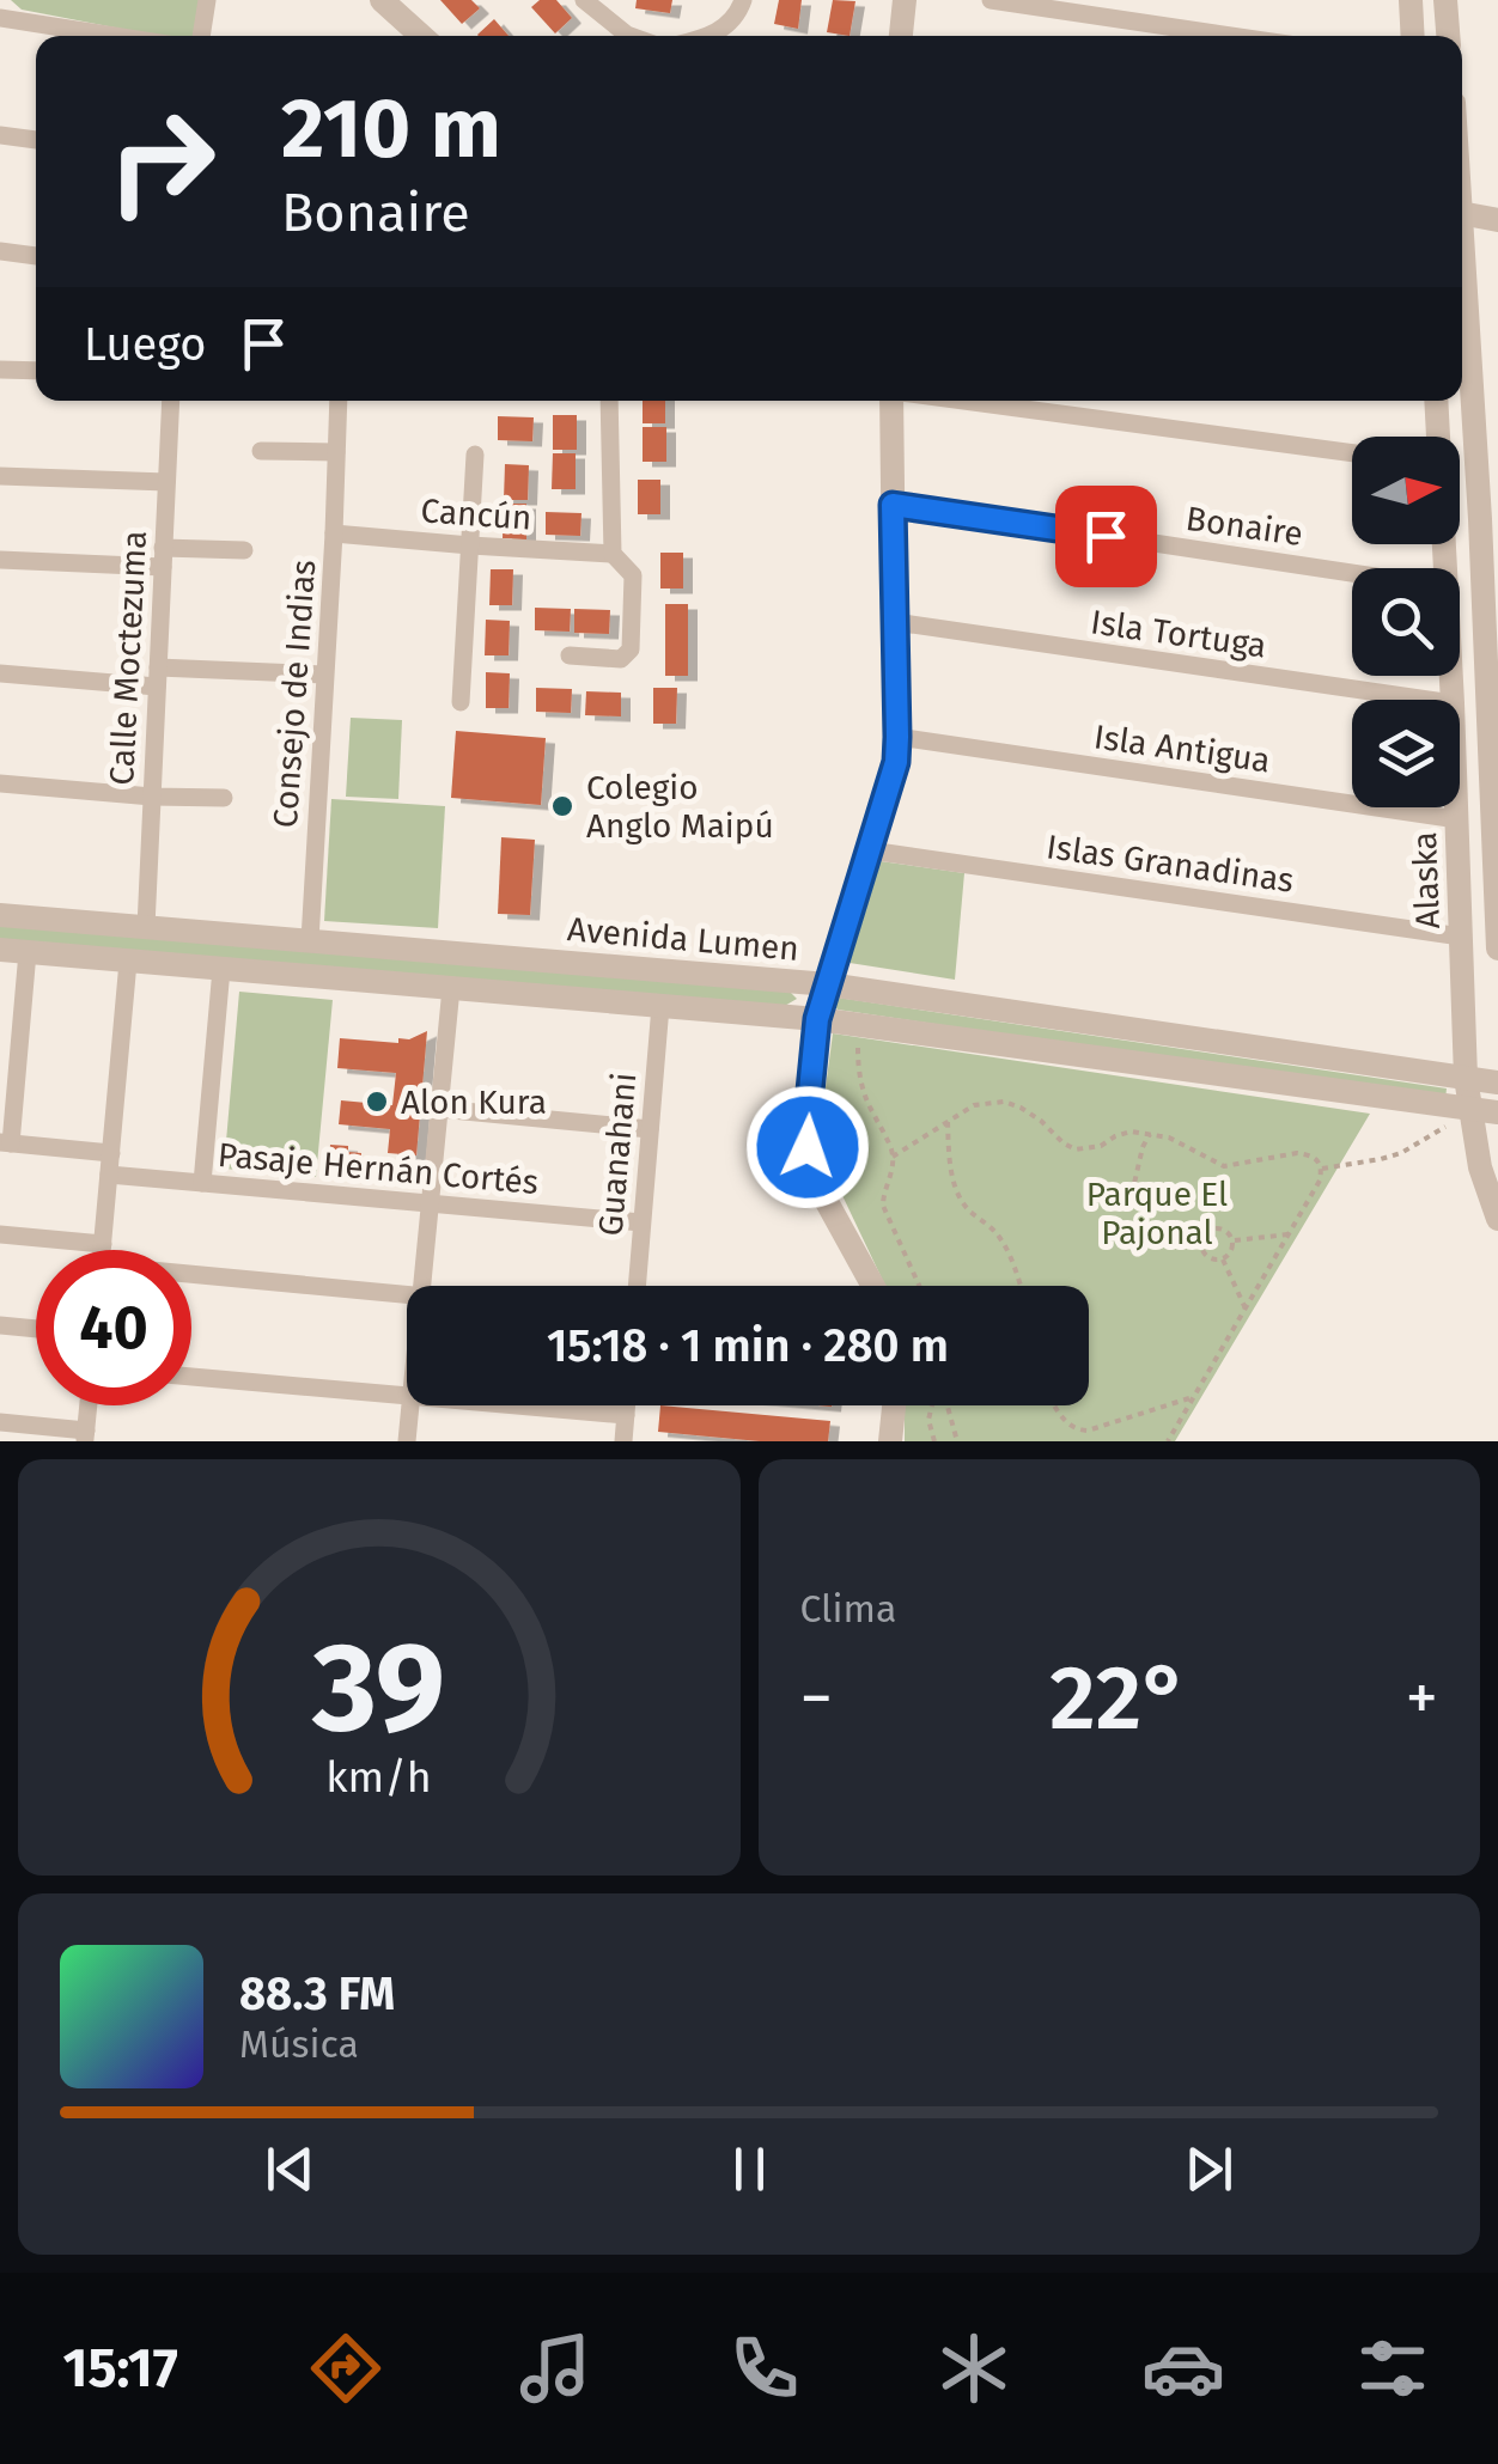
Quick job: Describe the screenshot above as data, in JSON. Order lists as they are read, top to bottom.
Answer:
{
  "streets": {
    "street": [
      "Cancún",
      "Bonaire",
      "Isla Tortuga",
      "Calle Moctezuma",
      "Consejo de Indias",
      "Isla Antigua",
      "Islas Granadinas",
      "Alaska",
      "Avenida Lumen",
      "Guanahani",
      "Pasaje Hernán Cortés"
    ]
  },
  "crossings": [
    ["Cancún", "Consejo de Indias"],
    ["Calle Moctezuma", "Avenida Lumen"],
    ["Consejo de Indias", "Avenida Lumen"],
    ["Isla Antigua", "Alaska"],
    ["Islas Granadinas", "Alaska"],
    ["Alaska", "Avenida Lumen"],
    ["Avenida Lumen", "Guanahani"],
    ["Guanahani", "Pasaje Hernán Cortés"]
  ],
  "parks": ["Parque El Pajonal"],
  "places": ["Colegio Anglo Maipú", "Alon Kura"],
  "north": "right",
  "page": {
    "turn": ["210 m", "Bonaire"],
    "then": "Luego",
    "limit": "40",
    "trip": "15:18 · 1 min · 280 m",
    "tile": "Clima",
    "heat": ["−", "22°", "+"],
    "song": ["88.3 FM", "Música"],
    "tabs": "15:17",
    "gauge": ["39", "km/h"]
  }
}
